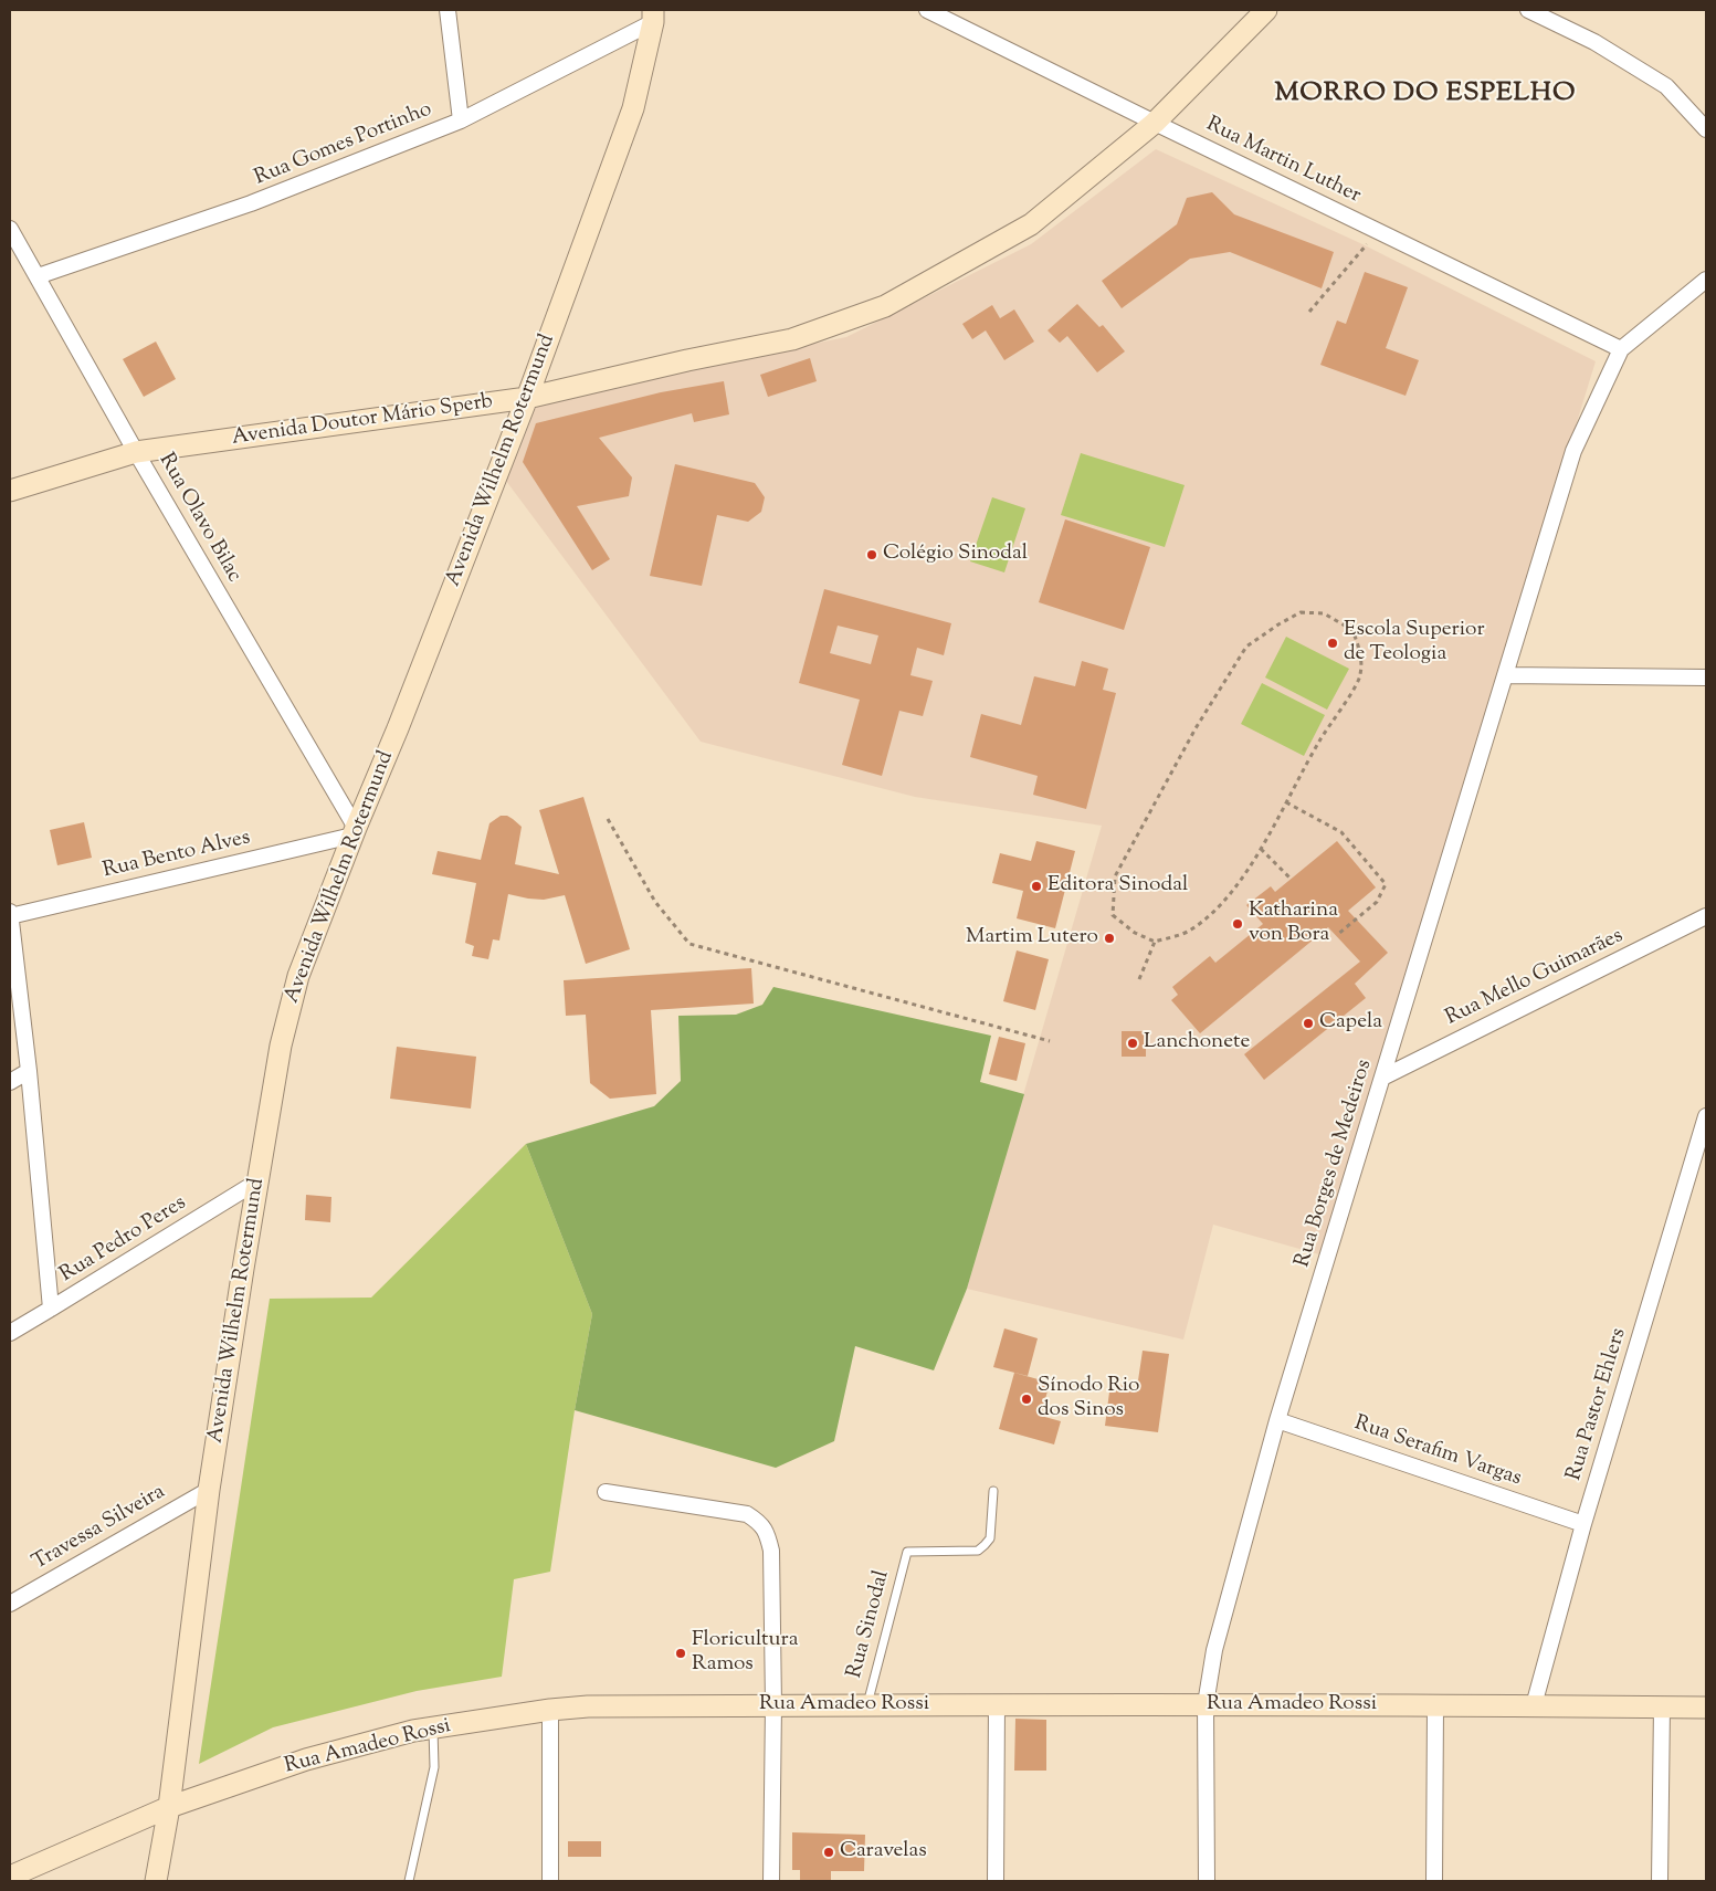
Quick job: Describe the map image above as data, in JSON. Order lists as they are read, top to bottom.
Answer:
{
  "streets": {
    "street": [
      "Rua Gomes Portinho",
      "Rua Martin Luther",
      "Avenida Doutor Mário Sperb",
      "Avenida Wilhelm Rotermund",
      "Rua Olavo Bilac",
      "Rua Bento Alves",
      "Rua Mello Guimarães",
      "Rua Borges de Medeiros",
      "Rua Pedro Peres",
      "Rua Pastor Ehlers",
      "Rua Serafim Vargas",
      "Travessa Silveira",
      "Rua Amadeo Rossi"
    ],
    "lane": ["Rua Sinodal"]
  },
  "crossings": [
    ["Rua Gomes Portinho", "Avenida Wilhelm Rotermund"],
    ["Rua Gomes Portinho", "Rua Olavo Bilac"],
    ["Rua Martin Luther", "Avenida Doutor Mário Sperb"],
    ["Rua Martin Luther", "Rua Borges de Medeiros"],
    ["Avenida Doutor Mário Sperb", "Avenida Wilhelm Rotermund"],
    ["Avenida Doutor Mário Sperb", "Rua Olavo Bilac"],
    ["Avenida Wilhelm Rotermund", "Rua Olavo Bilac"],
    ["Avenida Wilhelm Rotermund", "Rua Bento Alves"],
    ["Avenida Wilhelm Rotermund", "Rua Pedro Peres"],
    ["Avenida Wilhelm Rotermund", "Travessa Silveira"],
    ["Avenida Wilhelm Rotermund", "Rua Amadeo Rossi"],
    ["Rua Olavo Bilac", "Rua Bento Alves"],
    ["Rua Mello Guimarães", "Rua Borges de Medeiros"],
    ["Rua Borges de Medeiros", "Rua Serafim Vargas"],
    ["Rua Borges de Medeiros", "Rua Amadeo Rossi"],
    ["Rua Pastor Ehlers", "Rua Serafim Vargas"],
    ["Rua Pastor Ehlers", "Rua Amadeo Rossi"],
    ["Rua Sinodal", "Rua Amadeo Rossi"]
  ],
  "districts": ["MORRO DO ESPELHO"],
  "places": [
    "Colégio Sinodal",
    "Escola Superior de Teologia",
    "Editora Sinodal",
    "Katharina von Bora",
    "Martim Lutero",
    "Capela",
    "Lanchonete",
    "Sínodo Rio dos Sinos",
    "Floricultura Ramos",
    "Caravelas"
  ]
}
